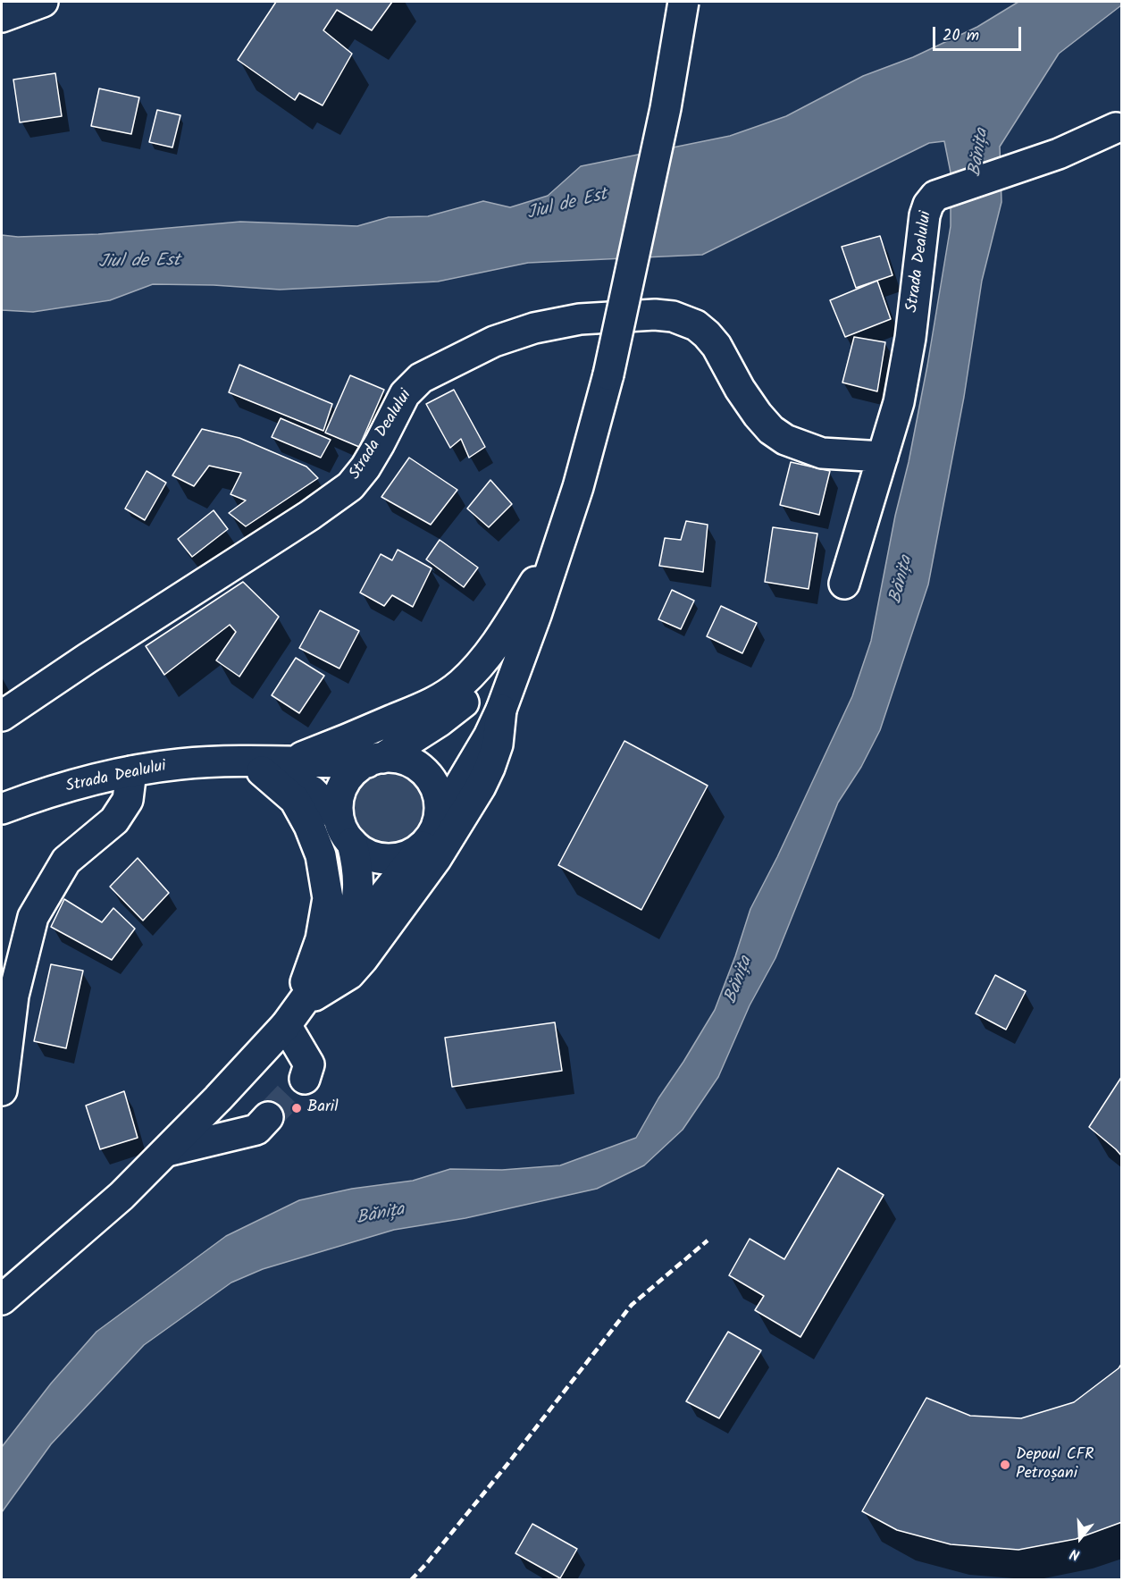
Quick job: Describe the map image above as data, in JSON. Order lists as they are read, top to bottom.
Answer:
{
  "streets": {
    "main road": ["Strada Dealului"]
  },
  "water": ["Bănița", "Jiul de Est"],
  "places": ["Baril", "Depoul CFR Petroșani"],
  "scale_bar": "20 m",
  "north": "bottom"
}
